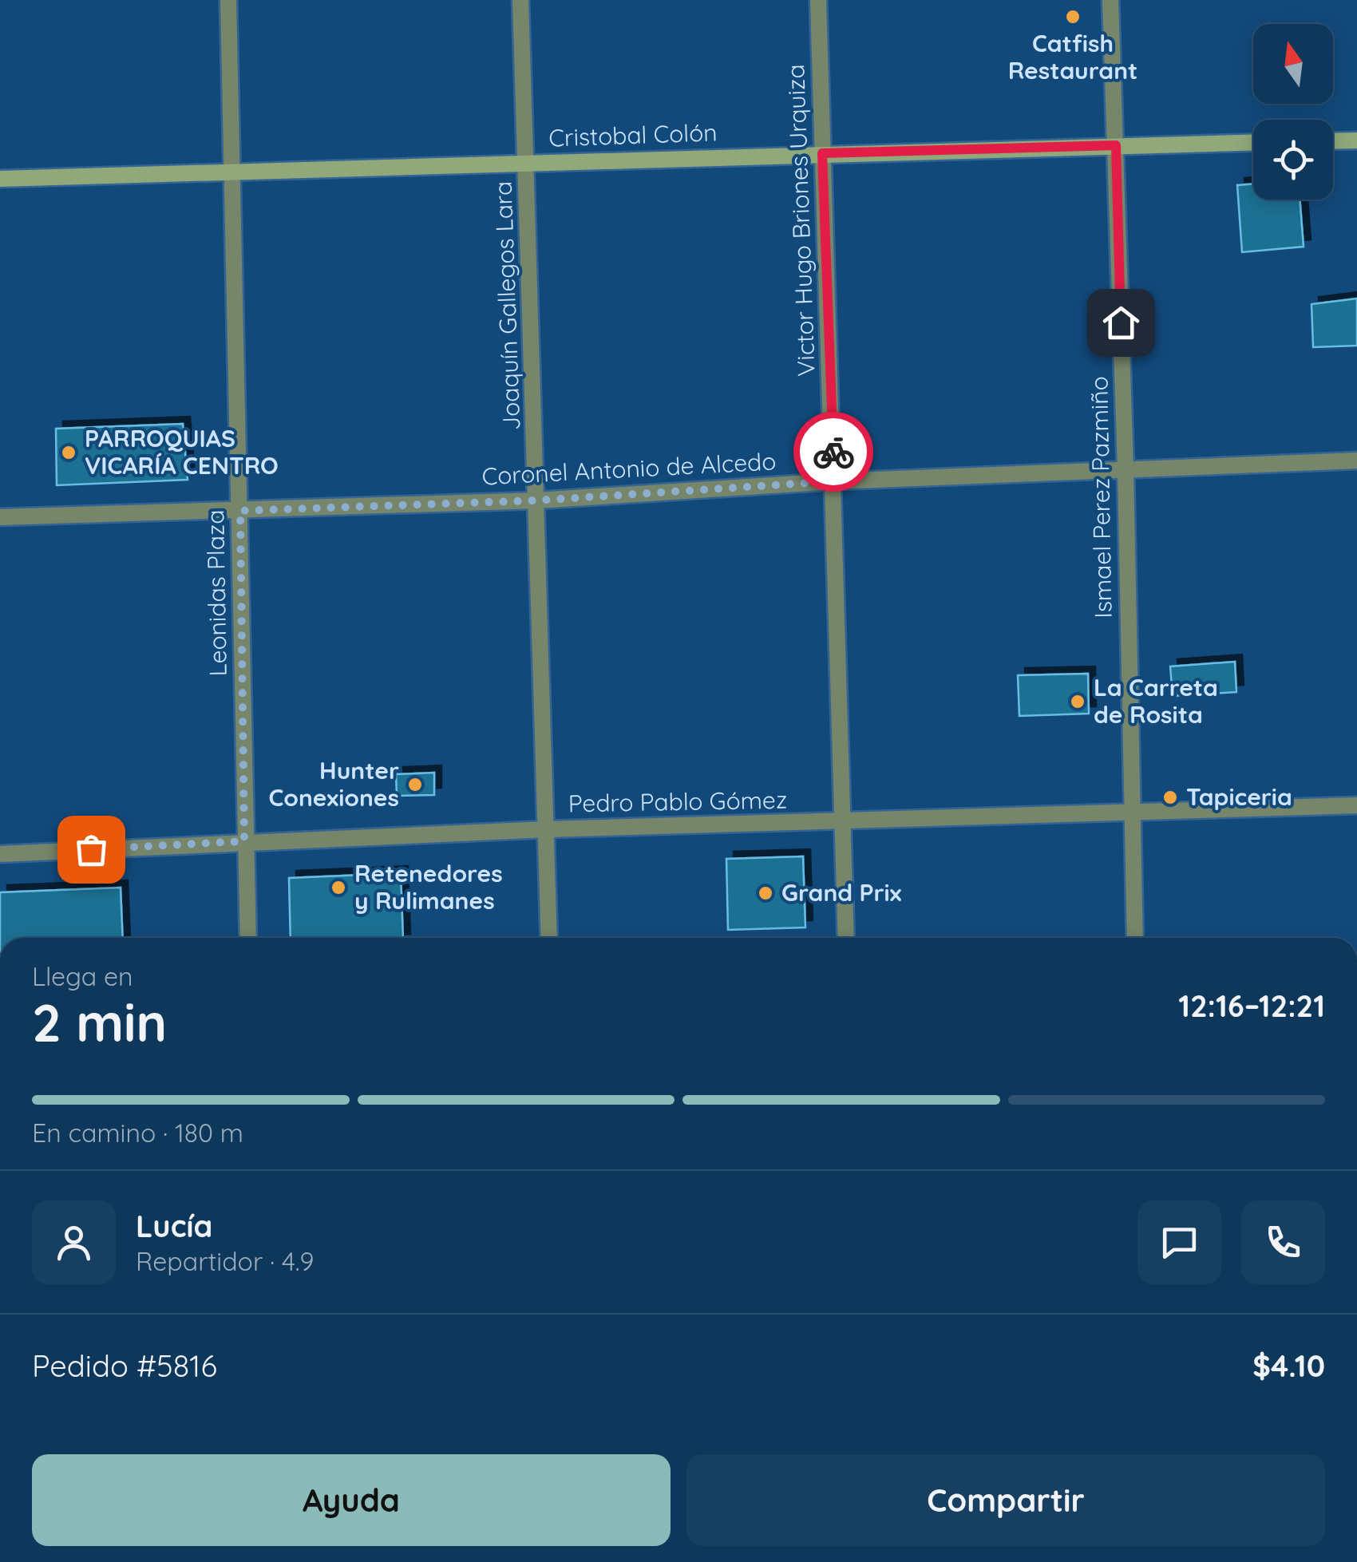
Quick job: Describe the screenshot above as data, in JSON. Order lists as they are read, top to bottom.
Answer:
{
  "streets": {
    "street": [
      "Cristobal Colón",
      "Victor Hugo Briones Urquiza",
      "Joaquín Gallegos Lara",
      "Coronel Antonio de Alcedo",
      "Ismael Perez Pazmiño",
      "Leonidas Plaza",
      "Pedro Pablo Gómez"
    ]
  },
  "crossings": [
    ["Cristobal Colón", "Victor Hugo Briones Urquiza"],
    ["Cristobal Colón", "Joaquín Gallegos Lara"],
    ["Cristobal Colón", "Ismael Perez Pazmiño"],
    ["Cristobal Colón", "Leonidas Plaza"],
    ["Victor Hugo Briones Urquiza", "Coronel Antonio de Alcedo"],
    ["Victor Hugo Briones Urquiza", "Pedro Pablo Gómez"],
    ["Joaquín Gallegos Lara", "Coronel Antonio de Alcedo"],
    ["Joaquín Gallegos Lara", "Pedro Pablo Gómez"],
    ["Coronel Antonio de Alcedo", "Ismael Perez Pazmiño"],
    ["Coronel Antonio de Alcedo", "Leonidas Plaza"],
    ["Ismael Perez Pazmiño", "Pedro Pablo Gómez"],
    ["Leonidas Plaza", "Pedro Pablo Gómez"]
  ],
  "places": [
    "Catfish Restaurant",
    "PARROQUIAS VICARÍA CENTRO",
    "La Carreta de Rosita",
    "Hunter Conexiones",
    "Tapiceria",
    "Retenedores y Rulimanes",
    "Grand Prix"
  ],
  "north": "top",
  "page": {
    "heading": ["2 min", "Llega en", "12:16–12:21"],
    "panel": [
      "Lucía",
      "Repartidor · 4.9",
      "Pedido #5816",
      "$4.10"
    ],
    "bar": "En camino · 180 m",
    "buttons": ["Ayuda", "Compartir"]
  }
}
